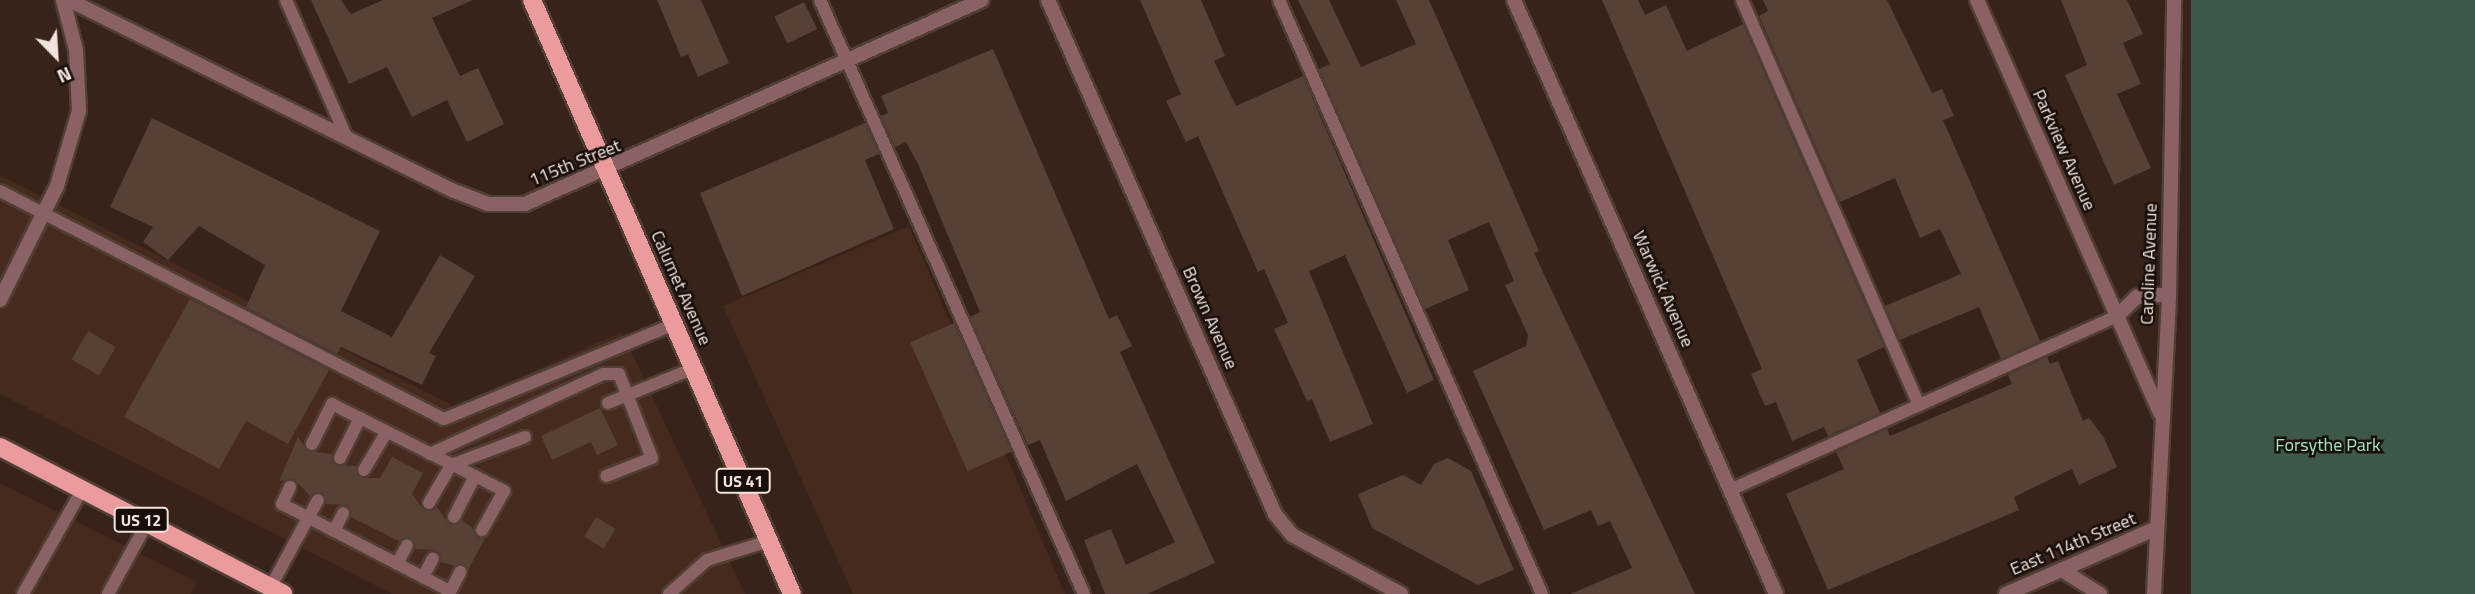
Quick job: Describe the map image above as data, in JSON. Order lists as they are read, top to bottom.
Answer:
{
  "streets": {
    "main road": ["Calumet Avenue", "US 41", "US 12"],
    "street": [
      "Parkview Avenue",
      "115th Street",
      "Caroline Avenue",
      "Warwick Avenue",
      "Brown Avenue",
      "East 114th Street"
    ]
  },
  "crossings": [
    ["Parkview Avenue", "Caroline Avenue"],
    ["115th Street", "Calumet Avenue"],
    ["Caroline Avenue", "East 114th Street"]
  ],
  "parks": ["Forsythe Park"],
  "north": "bottom right"
}
